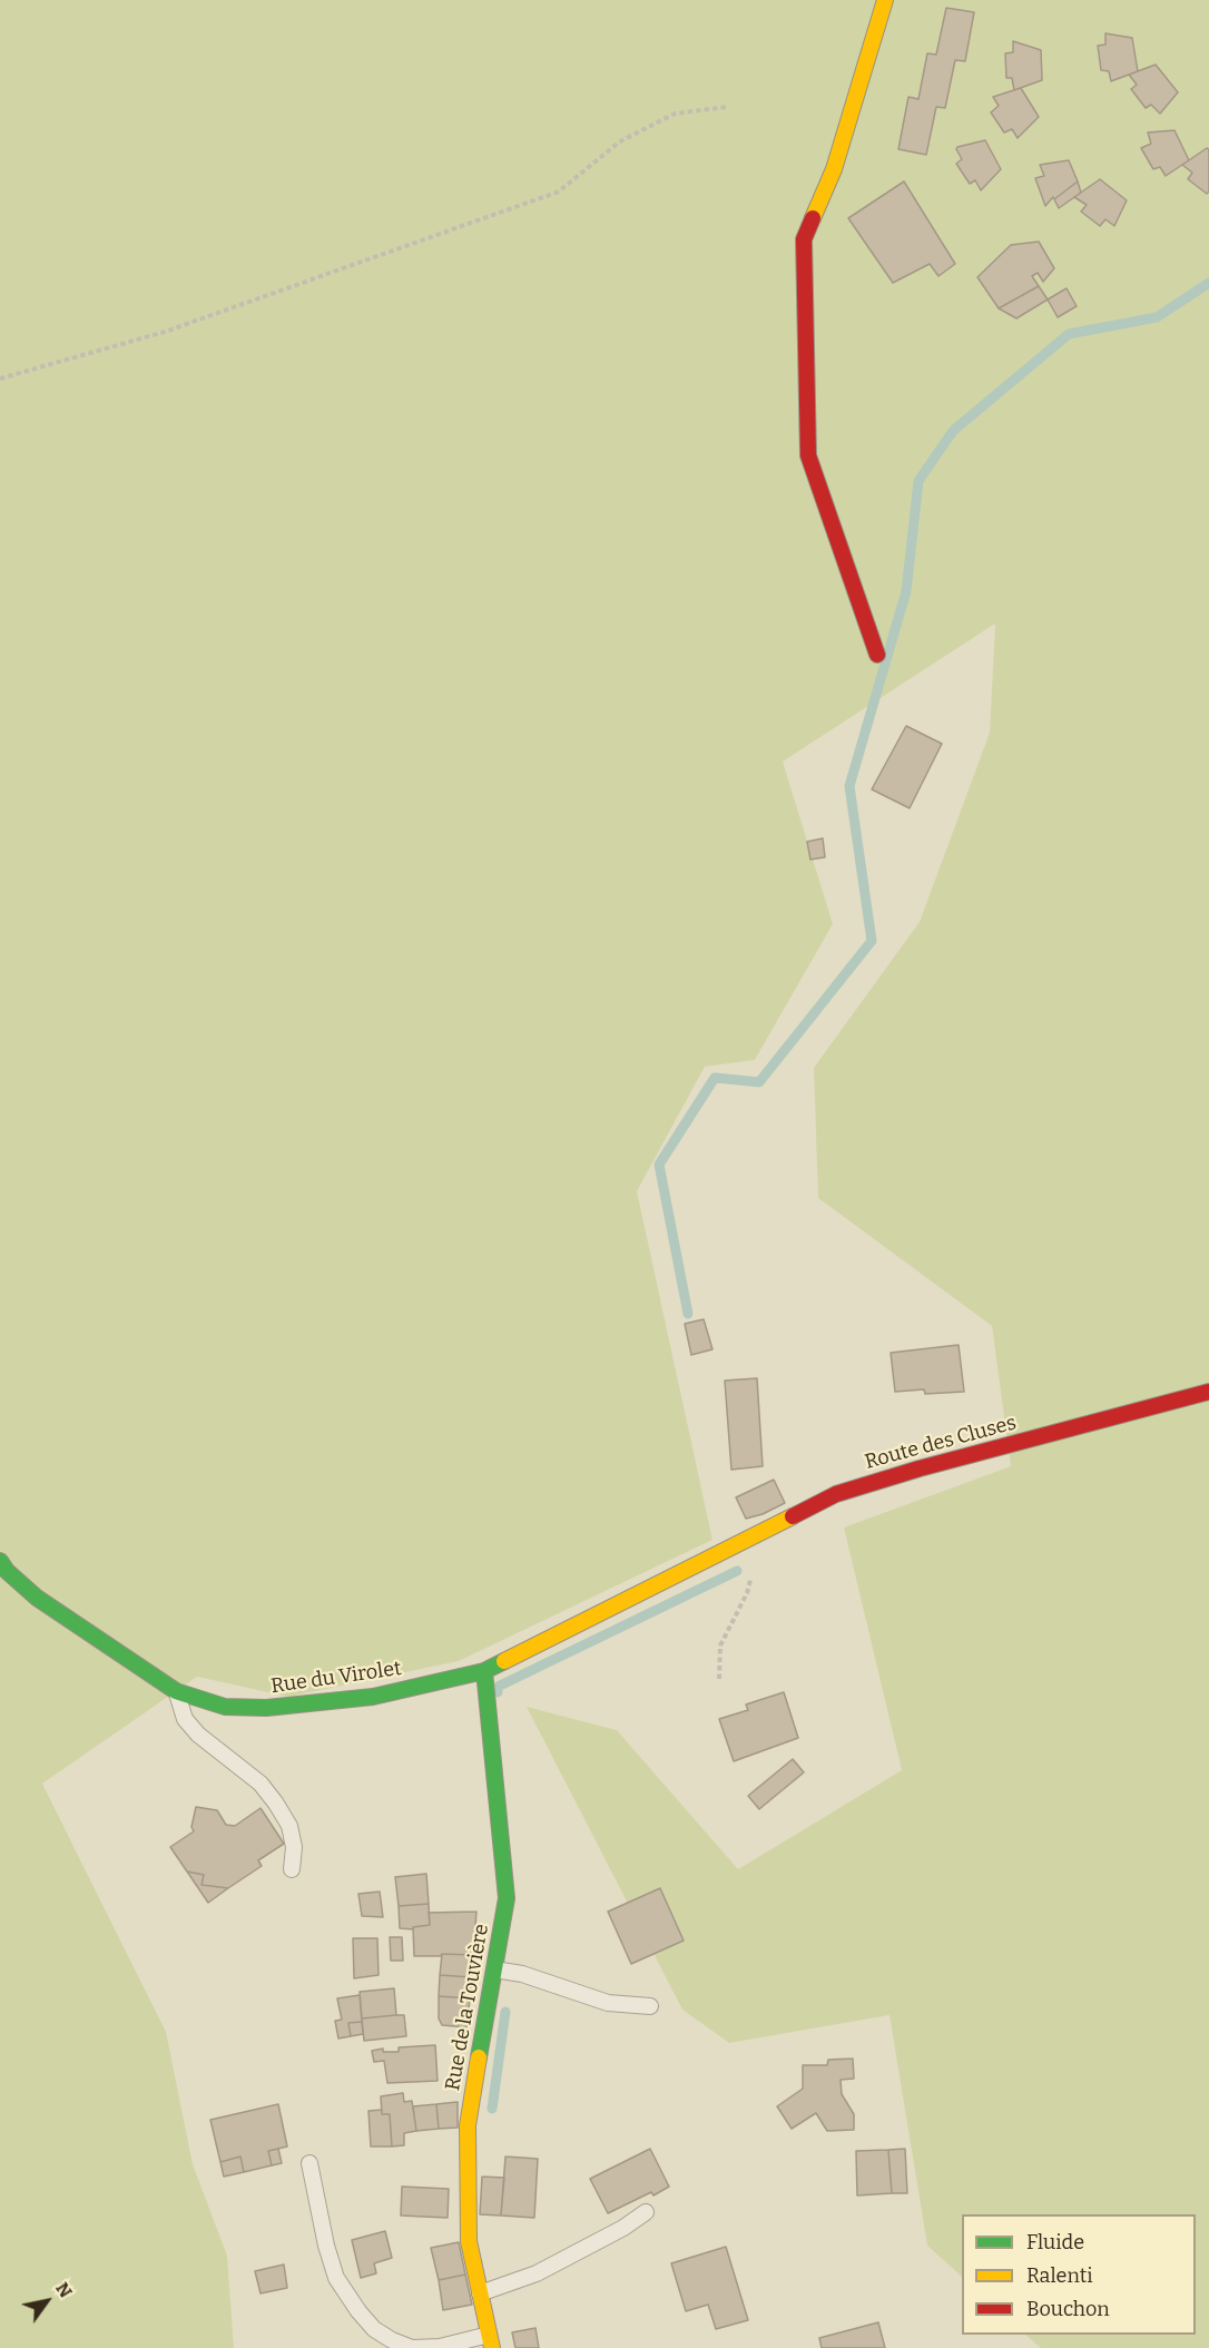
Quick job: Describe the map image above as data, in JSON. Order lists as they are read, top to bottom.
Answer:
{
  "streets": {
    "street": ["Route des Cluses", "Rue du Virolet", "Rue de la Touvière"]
  },
  "crossings": [
    ["Route des Cluses", "Rue du Virolet"],
    ["Rue du Virolet", "Rue de la Touvière"]
  ],
  "legend": ["Fluide", "Ralenti", "Bouchon"],
  "north": "top right"
}
